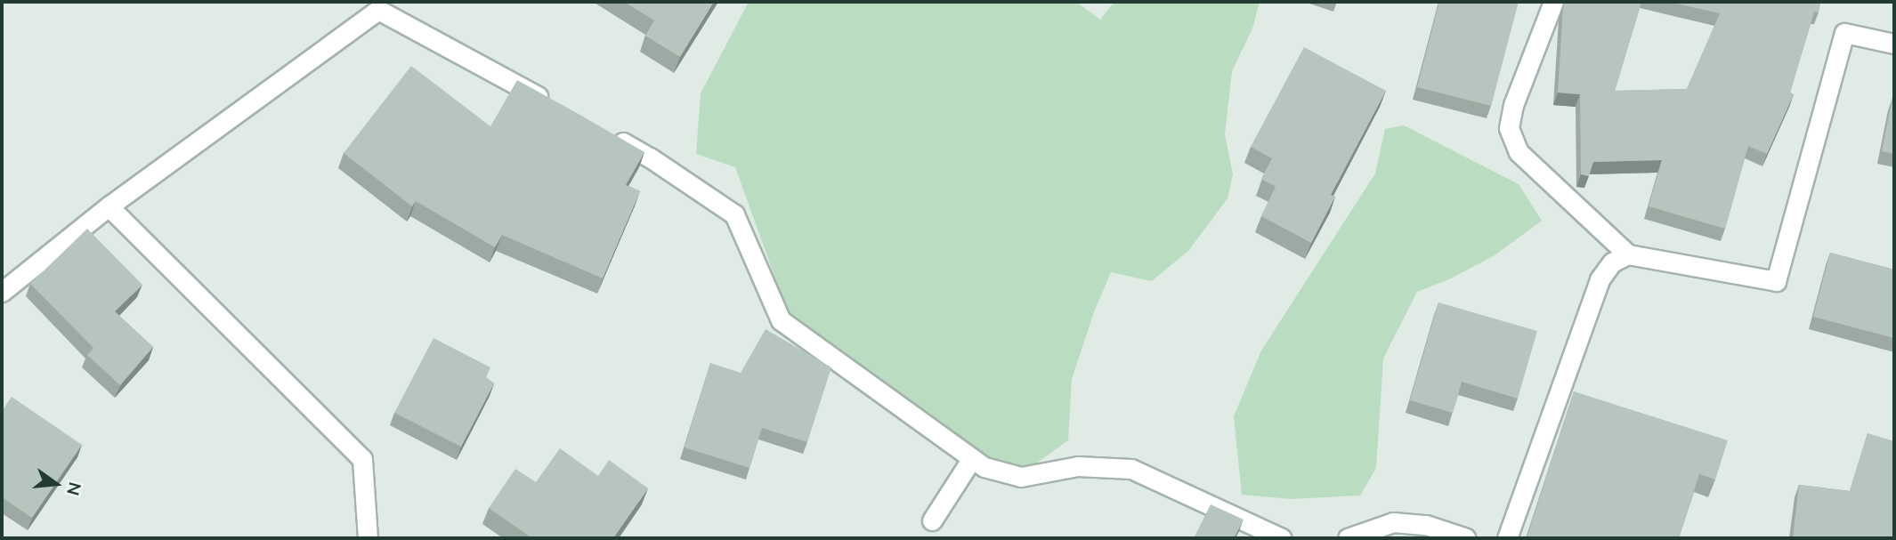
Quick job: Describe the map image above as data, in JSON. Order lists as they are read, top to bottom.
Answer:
{
  "north": "right"
}
